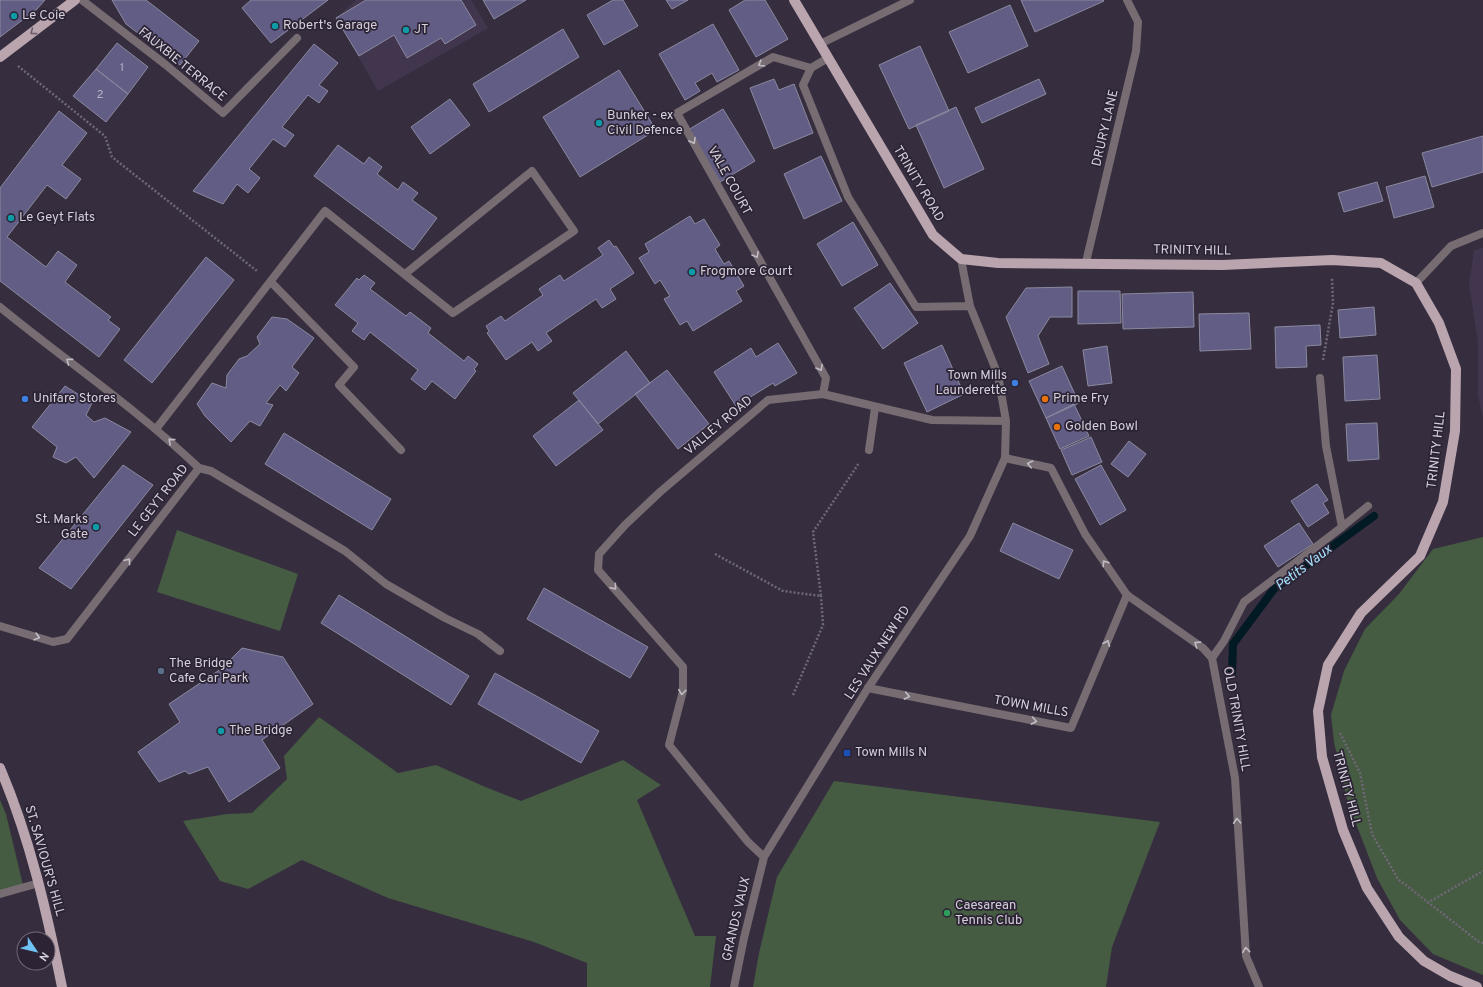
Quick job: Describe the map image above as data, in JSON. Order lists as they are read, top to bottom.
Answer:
{
  "streets": {
    "main road": ["TRINITY ROAD", "TRINITY HILL", "ST. SAVIOUR'S HILL"],
    "street": [
      "FAUXBIE TERRACE",
      "DRURY LANE",
      "VALE COURT",
      "VALLEY ROAD",
      "LE GEYT ROAD",
      "LES VAUX NEW RD",
      "TOWN MILLS",
      "OLD TRINITY HILL",
      "GRANDS VAUX"
    ]
  },
  "crossings": [
    ["DRURY LANE", "TRINITY HILL"],
    ["VALE COURT", "VALLEY ROAD"],
    ["TRINITY ROAD", "TRINITY HILL"],
    ["VALLEY ROAD", "LES VAUX NEW RD"],
    ["VALLEY ROAD", "GRANDS VAUX"],
    ["LES VAUX NEW RD", "TOWN MILLS"],
    ["LES VAUX NEW RD", "OLD TRINITY HILL"],
    ["LES VAUX NEW RD", "GRANDS VAUX"],
    ["TOWN MILLS", "OLD TRINITY HILL"]
  ],
  "one_way": ["OLD TRINITY HILL"],
  "water": ["Petits Vaux"],
  "places": {
    "other": [
      "Le Coie",
      "Robert's Garage",
      "JT",
      "Bunker - ex Civil Defence",
      "Le Geyt Flats",
      "Frogmore Court",
      "Town Mills Launderette",
      "Unifare Stores",
      "Prime Fry",
      "Golden Bowl",
      "St. Marks Gate",
      "The Bridge Cafe Car Park",
      "The Bridge",
      "Caesarean Tennis Club"
    ],
    "transit": ["Town Mills N"]
  },
  "house_numbers": ["1", "2"],
  "north": "bottom right"
}
